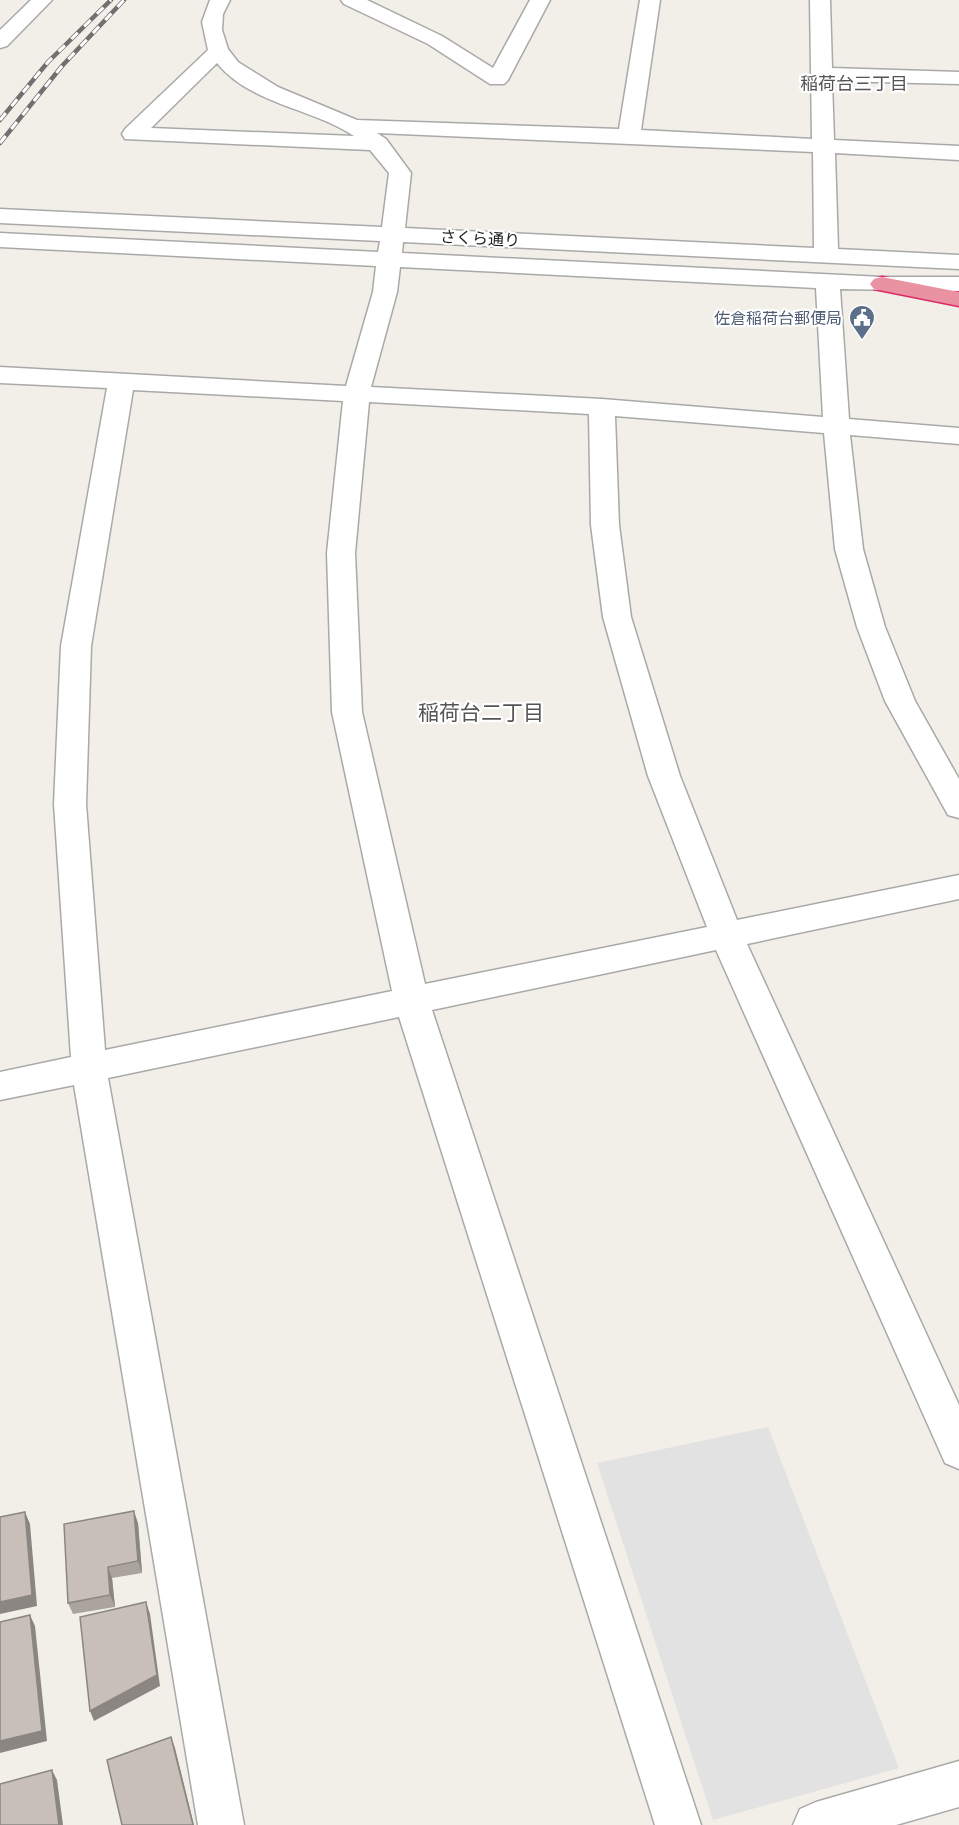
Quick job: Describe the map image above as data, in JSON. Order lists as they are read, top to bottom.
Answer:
{
  "streets": {
    "street": ["さくら通り"]
  },
  "districts": ["稲荷台三丁目", "稲荷台二丁目"],
  "places": {
    "public building": ["佐倉稲荷台郵便局"]
  }
}
